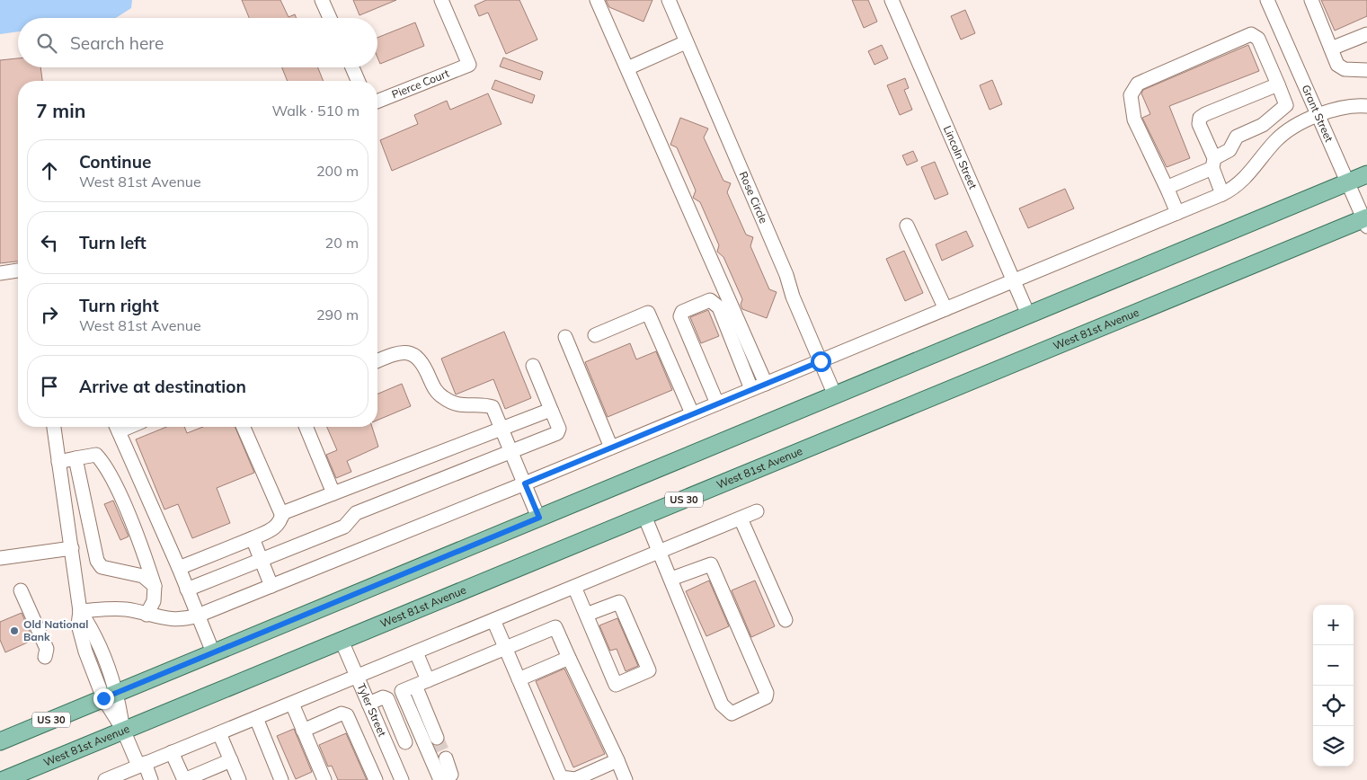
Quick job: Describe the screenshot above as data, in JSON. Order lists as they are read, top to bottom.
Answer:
{
  "streets": {
    "main road": ["West 81st Avenue", "US 30"],
    "street": [
      "Pierce Court",
      "Grant Street",
      "Lincoln Street",
      "Rose Circle",
      "Tyler Street"
    ]
  },
  "crossings": [
    ["Grant Street", "West 81st Avenue"],
    ["Grant Street", "US 30"],
    ["Lincoln Street", "US 30"],
    ["Rose Circle", "US 30"],
    ["West 81st Avenue", "Tyler Street"]
  ],
  "places": ["Old National Bank"],
  "page": {
    "search": "Search here",
    "heading": ["7 min", "Walk · 510 m"],
    "list": [
      ["Continue", "West 81st Avenue", "200 m"],
      ["Turn left", "20 m"],
      ["Turn right", "West 81st Avenue", "290 m"],
      "Arrive at destination"
    ],
    "map_buttons": ["+", "−"]
  }
}
